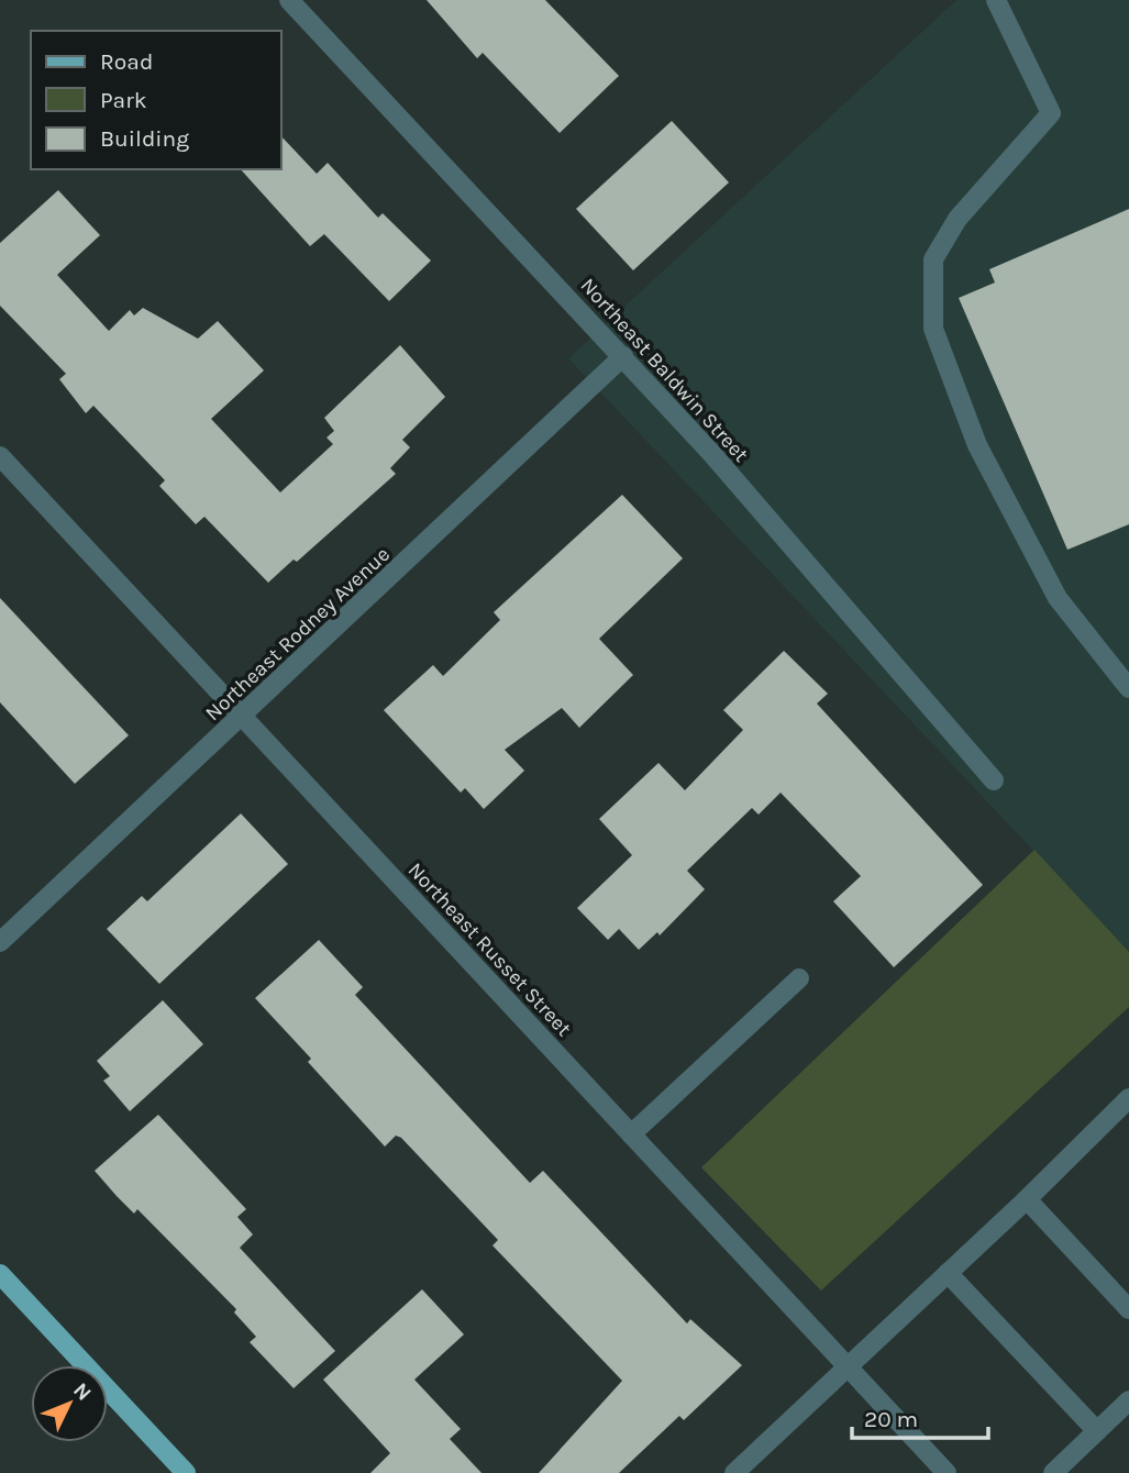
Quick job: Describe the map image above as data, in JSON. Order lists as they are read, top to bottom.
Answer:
{
  "streets": {
    "street": ["Northeast Baldwin Street", "Northeast Rodney Avenue", "Northeast Russet Street"]
  },
  "crossings": [
    ["Northeast Baldwin Street", "Northeast Rodney Avenue"],
    ["Northeast Rodney Avenue", "Northeast Russet Street"]
  ],
  "legend": ["Road", "Park", "Building"],
  "scale_bar": "20 m",
  "north": "top right"
}
